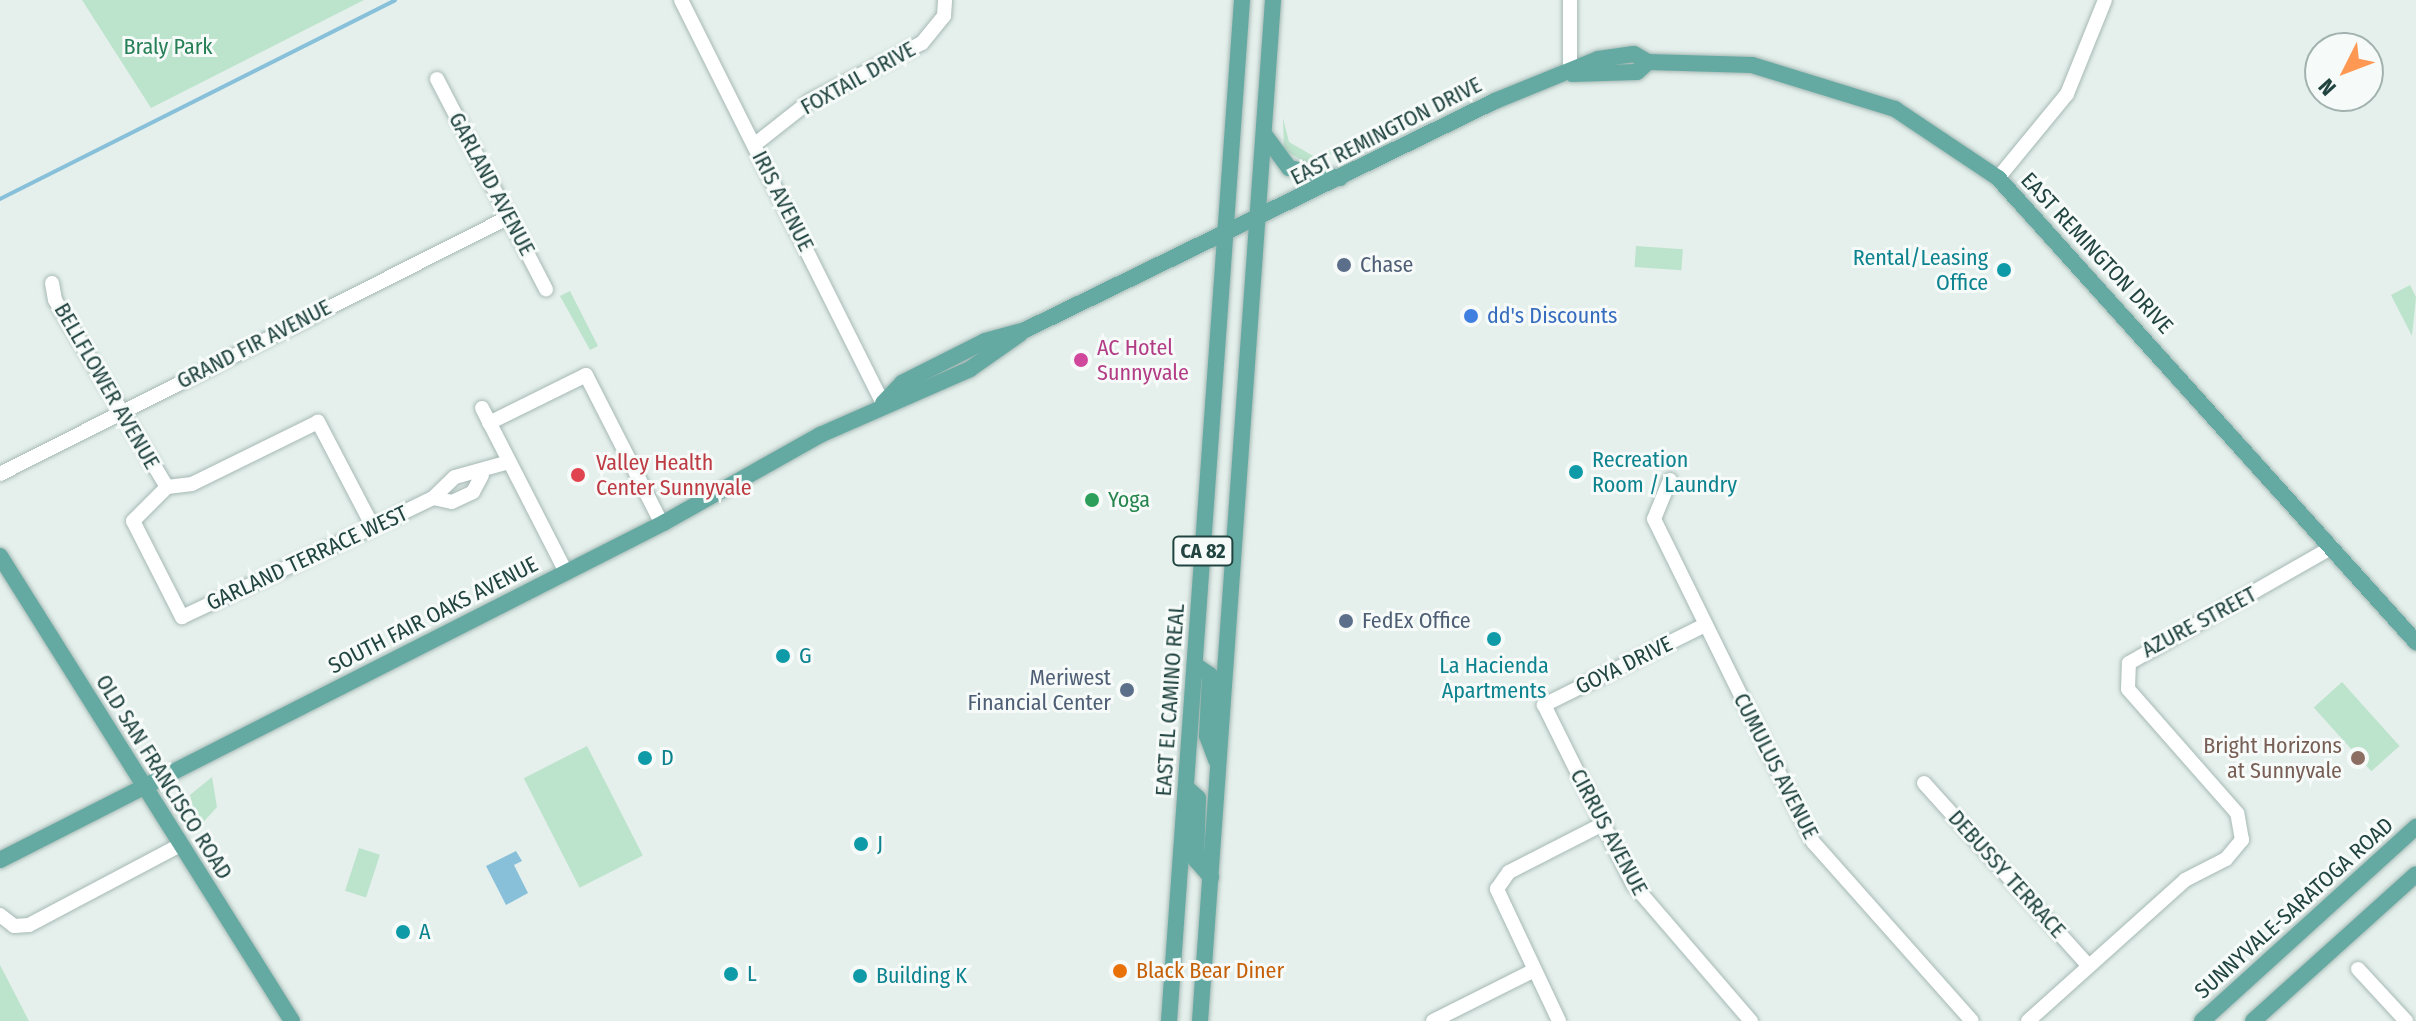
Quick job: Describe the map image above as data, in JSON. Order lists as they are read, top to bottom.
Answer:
{
  "streets": {
    "main road": [
      "EAST REMINGTON DRIVE",
      "CA 82",
      "SOUTH FAIR OAKS AVENUE",
      "EAST EL CAMINO REAL",
      "OLD SAN FRANCISCO ROAD",
      "SUNNYVALE-SARATOGA ROAD"
    ],
    "street": [
      "FOXTAIL DRIVE",
      "GARLAND AVENUE",
      "IRIS AVENUE",
      "GRAND FIR AVENUE",
      "BELLFLOWER AVENUE",
      "GARLAND TERRACE WEST",
      "AZURE STREET",
      "GOYA DRIVE",
      "CUMULUS AVENUE",
      "CIRRUS AVENUE",
      "DEBUSSY TERRACE"
    ]
  },
  "crossings": [
    ["FOXTAIL DRIVE", "IRIS AVENUE"],
    ["EAST REMINGTON DRIVE", "CA 82"],
    ["EAST REMINGTON DRIVE", "SOUTH FAIR OAKS AVENUE"],
    ["EAST REMINGTON DRIVE", "AZURE STREET"],
    ["EAST REMINGTON DRIVE", "EAST EL CAMINO REAL"],
    ["GARLAND AVENUE", "GRAND FIR AVENUE"],
    ["IRIS AVENUE", "SOUTH FAIR OAKS AVENUE"],
    ["GRAND FIR AVENUE", "BELLFLOWER AVENUE"],
    ["BELLFLOWER AVENUE", "GARLAND TERRACE WEST"],
    ["SOUTH FAIR OAKS AVENUE", "EAST EL CAMINO REAL"],
    ["SOUTH FAIR OAKS AVENUE", "OLD SAN FRANCISCO ROAD"],
    ["AZURE STREET", "DEBUSSY TERRACE"],
    ["GOYA DRIVE", "CUMULUS AVENUE"],
    ["GOYA DRIVE", "CIRRUS AVENUE"]
  ],
  "parks": ["Braly Park"],
  "places": [
    "Chase",
    "Rental/Leasing Office",
    "dd's Discounts",
    "AC Hotel Sunnyvale",
    "Recreation Room / Laundry",
    "Valley Health Center Sunnyvale",
    "Yoga",
    "FedEx Office",
    "La Hacienda Apartments",
    "G",
    "Meriwest Financial Center",
    "D",
    "Bright Horizons at Sunnyvale",
    "J",
    "A",
    "Black Bear Diner",
    "L",
    "Building K"
  ],
  "north": "bottom left"
}
